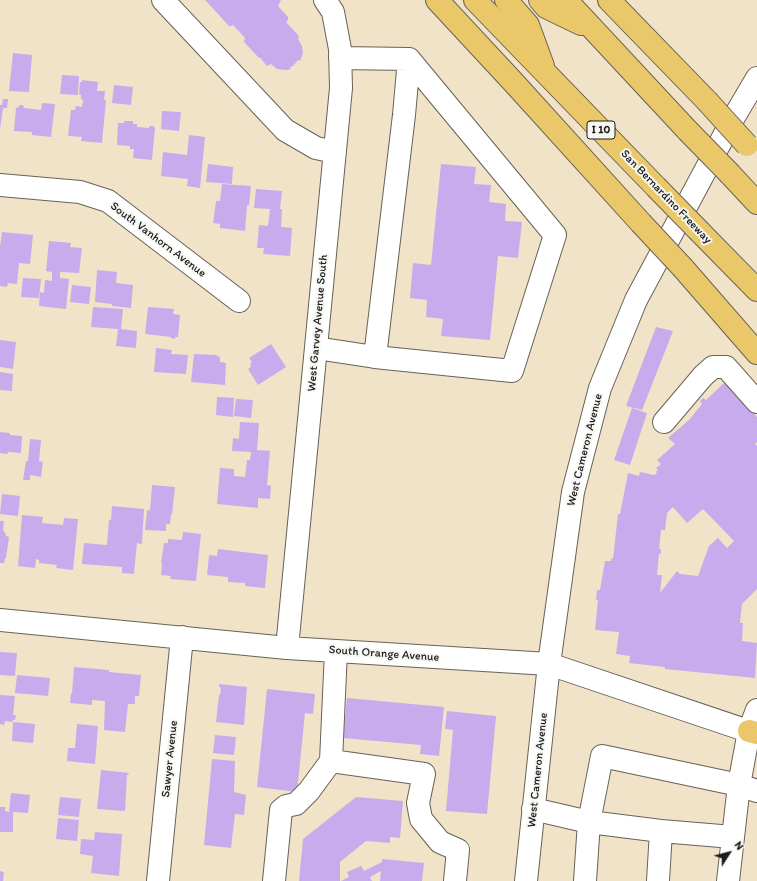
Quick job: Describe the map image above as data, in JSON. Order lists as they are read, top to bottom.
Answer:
{
  "streets": {
    "highway": ["I 10", "San Bernardino Freeway"],
    "street": [
      "South Vanhorn Avenue",
      "West Garvey Avenue South",
      "West Cameron Avenue",
      "South Orange Avenue",
      "Sawyer Avenue"
    ]
  },
  "crossings": [
    ["West Garvey Avenue South", "South Orange Avenue"],
    ["West Cameron Avenue", "South Orange Avenue"],
    ["South Orange Avenue", "Sawyer Avenue"]
  ],
  "north": "top right"
}
